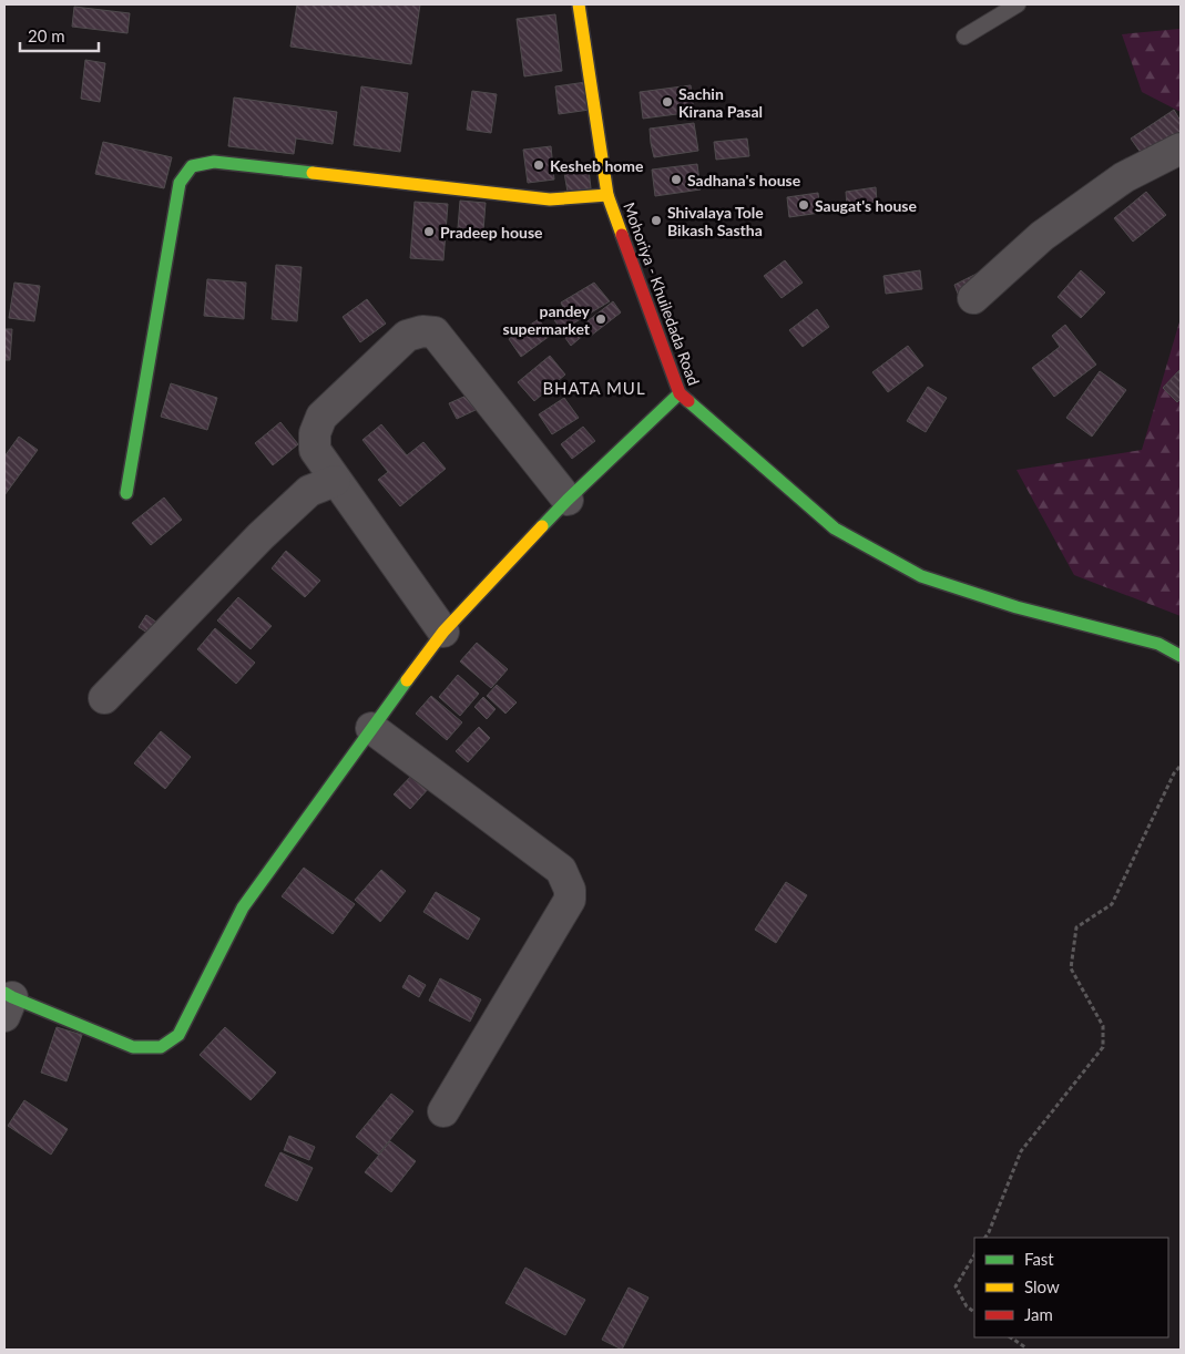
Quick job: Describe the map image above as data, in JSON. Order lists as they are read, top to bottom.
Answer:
{
  "streets": {
    "street": ["Mohoriya - Khuiledada Road"]
  },
  "districts": ["BHATA MUL"],
  "places": [
    "Sachin Kirana Pasal",
    "Kesheb home",
    "Sadhana's house",
    "Saugat's house",
    "Shivalaya Tole Bikash Sastha",
    "Pradeep house",
    "pandey supermarket"
  ],
  "legend": ["Fast", "Slow", "Jam"],
  "scale_bar": "20 m"
}
